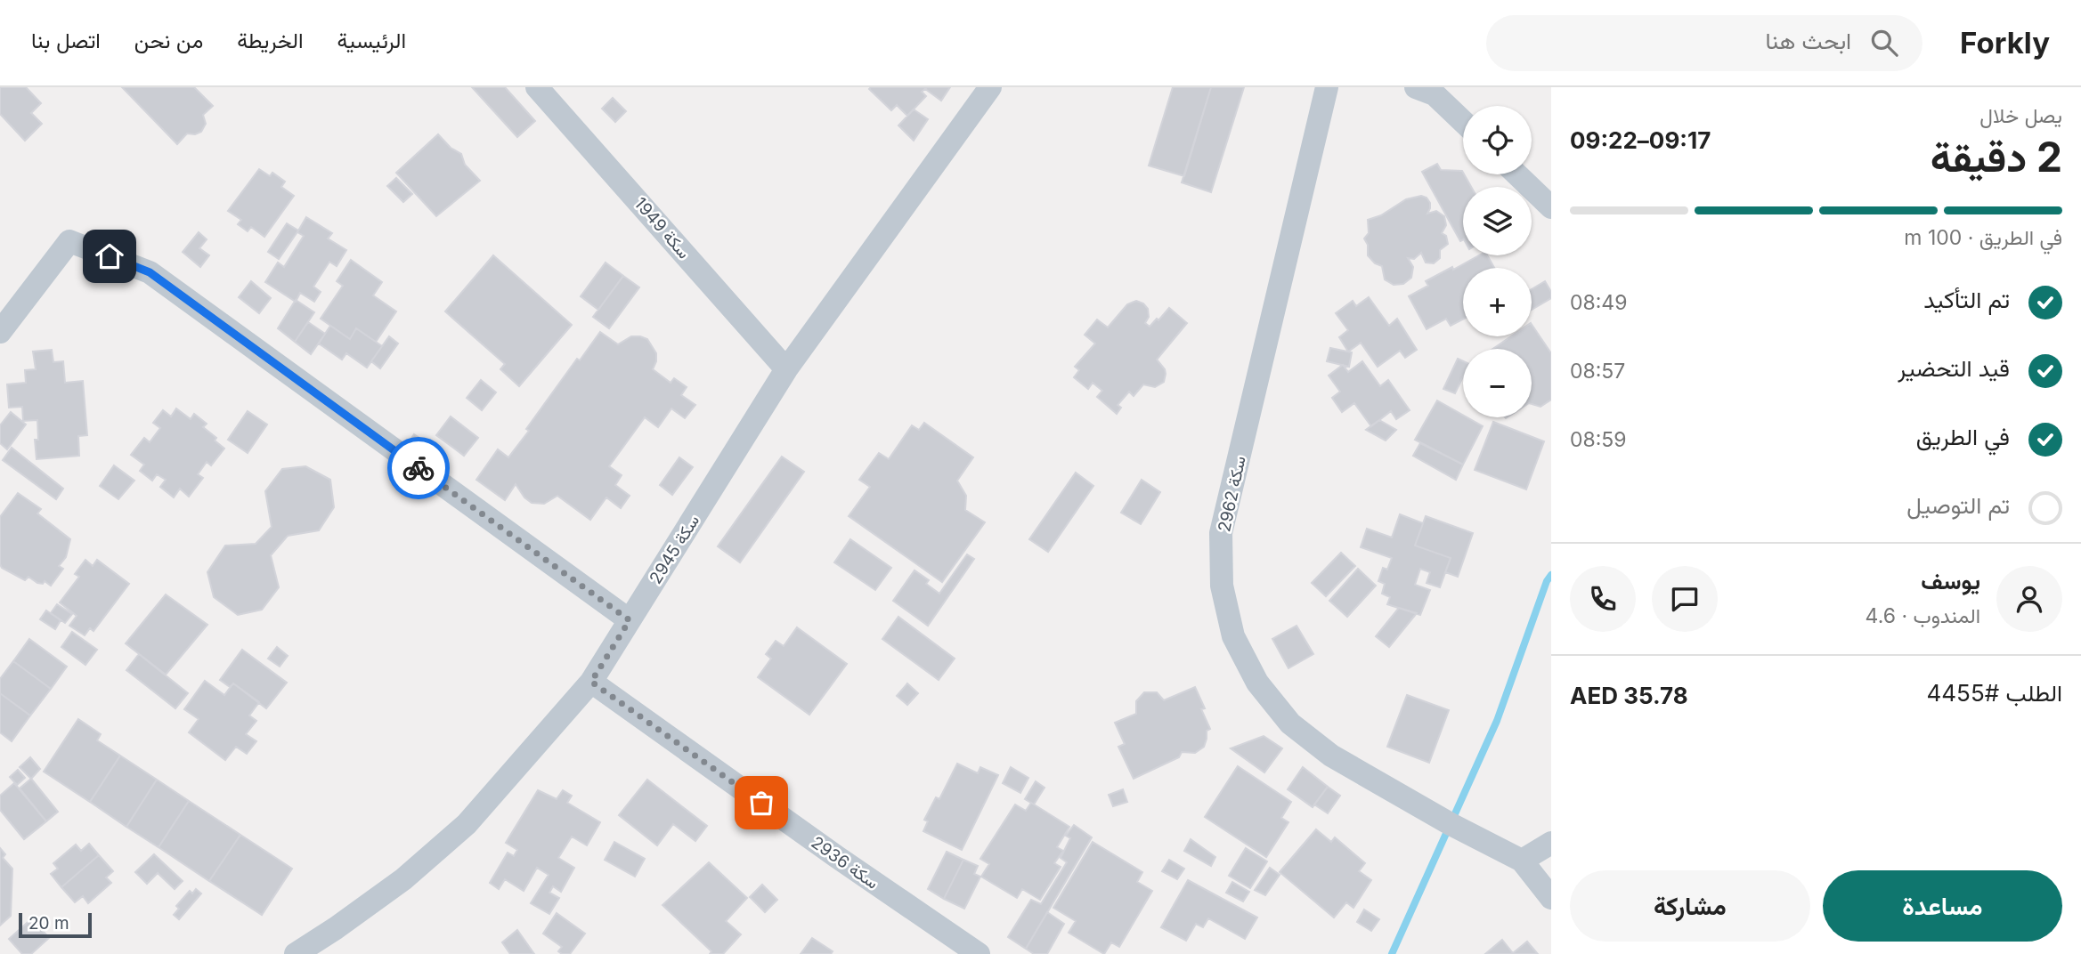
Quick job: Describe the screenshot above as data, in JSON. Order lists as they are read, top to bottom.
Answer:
{
  "streets": {
    "street": [
      "سكة 1949",
      "سكة 2962",
      "سكة 2945",
      "سكة 2936"
    ]
  },
  "crossings": [
    ["سكة 1949", "سكة 2945"],
    ["سكة 2945", "سكة 2936"]
  ],
  "scale_bar": "20 m",
  "page": {
    "header": "Forkly",
    "search": "ابحث هنا",
    "nav": [
      "الرئيسية",
      "الخريطة",
      "من نحن",
      "اتصل بنا"
    ],
    "heading": ["2 دقيقة", "يصل خلال", "09:17–09:22"],
    "panel": [
      "يوسف",
      "المندوب · 4.6",
      "الطلب #4455",
      "AED 35.78"
    ],
    "map_buttons": ["+", "−"],
    "bar": "في الطريق · 100 m",
    "list": [
      ["تم التأكيد", "08:49"],
      ["قيد التحضير", "08:57"],
      ["في الطريق", "08:59"],
      "تم التوصيل"
    ],
    "buttons": ["مساعدة", "مشاركة"],
    "scale": "20 m"
  }
}
